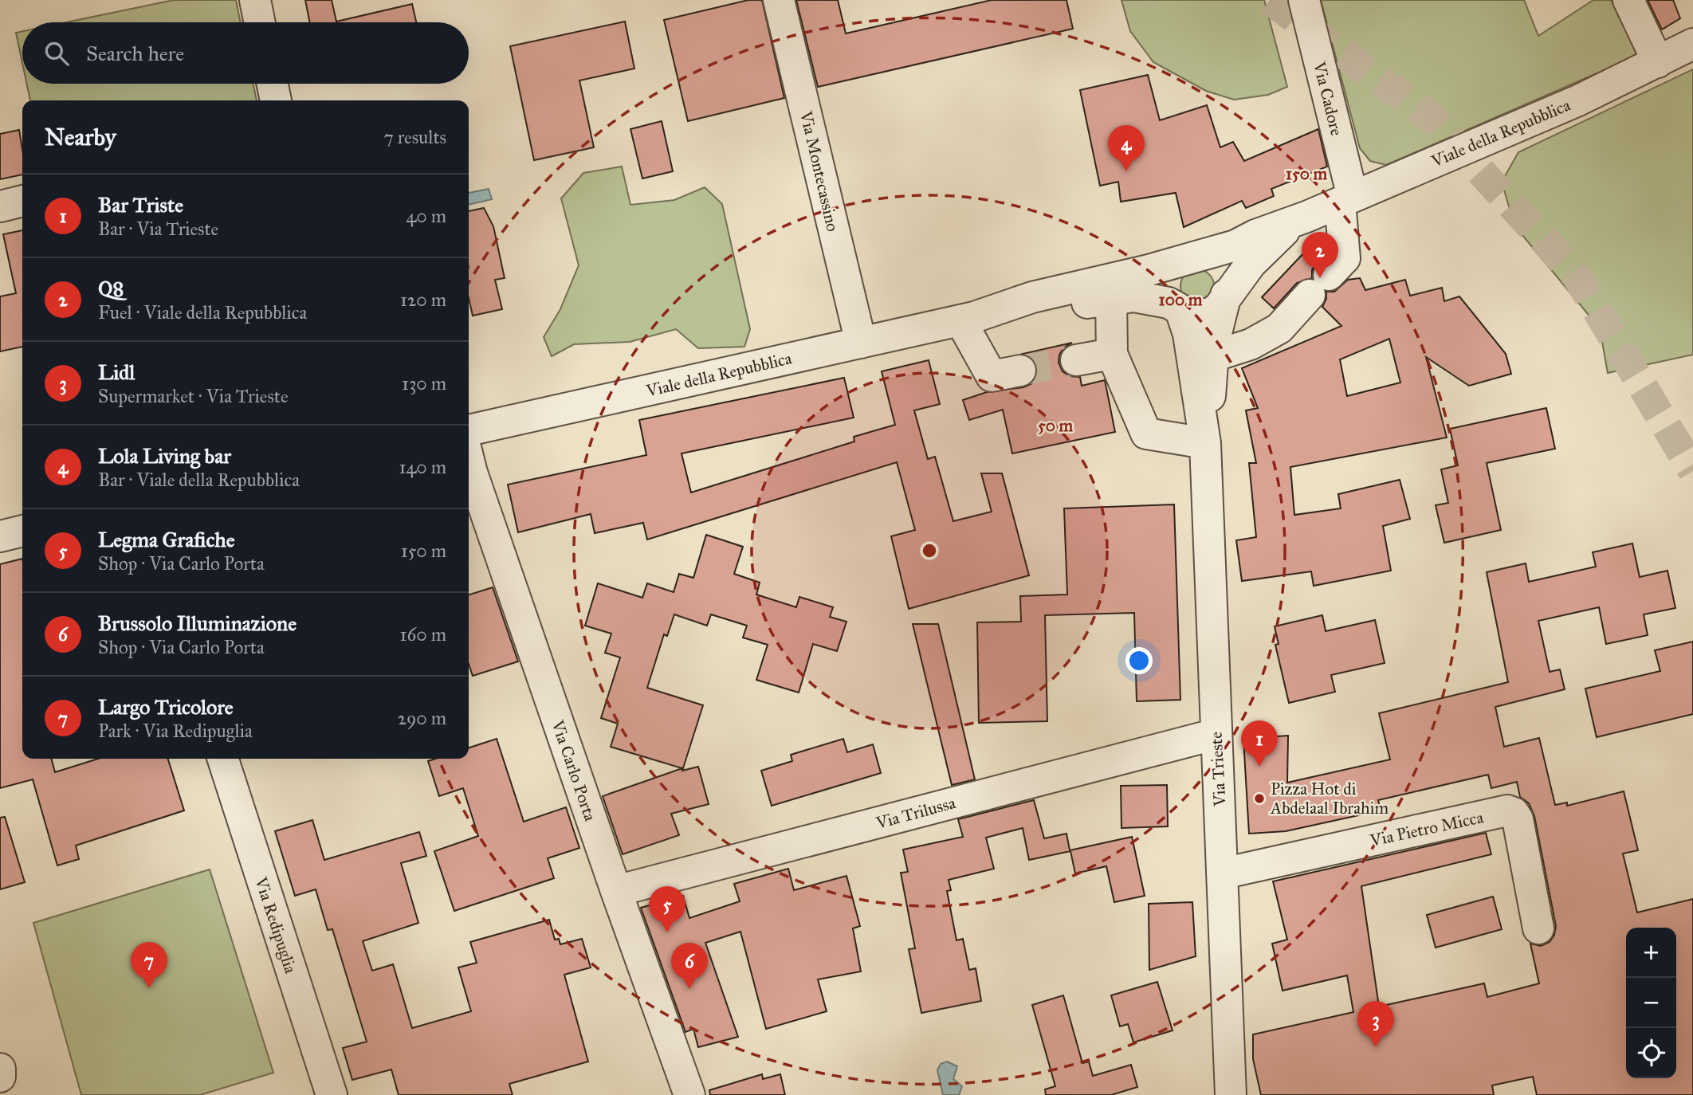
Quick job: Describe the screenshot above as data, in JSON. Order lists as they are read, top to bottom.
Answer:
{
  "streets": {
    "street": [
      "Via Cadore",
      "Viale della Repubblica",
      "Via Montecassino",
      "Via Trieste",
      "Via Carlo Porta",
      "Via Trilussa",
      "Via Pietro Micca",
      "Via Redipuglia"
    ]
  },
  "crossings": [
    ["Via Cadore", "Viale della Repubblica"],
    ["Via Cadore", "Via Trieste"],
    ["Viale della Repubblica", "Via Montecassino"],
    ["Viale della Repubblica", "Via Trieste"],
    ["Via Trieste", "Via Trilussa"],
    ["Via Trieste", "Via Pietro Micca"],
    ["Via Carlo Porta", "Via Trilussa"]
  ],
  "places": ["Pizza Hot di Abdelaal Ibrahim"],
  "page": {
    "search": "Search here",
    "heading": ["Nearby", "7 results"],
    "pins": [
      "4",
      "2",
      "1",
      "5",
      "7",
      "6",
      "3"
    ],
    "list": [
      {
        "mark": "1",
        "name": "Bar Triste",
        "note": "Bar · Via Trieste",
        "value": "40 m"
      },
      {
        "mark": "2",
        "name": "Q8",
        "note": "Fuel · Viale della Repubblica",
        "value": "120 m"
      },
      {
        "mark": "3",
        "name": "Lidl",
        "note": "Supermarket · Via Trieste",
        "value": "130 m"
      },
      {
        "mark": "4",
        "name": "Lola Living bar",
        "note": "Bar · Viale della Repubblica",
        "value": "140 m"
      },
      {
        "mark": "5",
        "name": "Legma Grafiche",
        "note": "Shop · Via Carlo Porta",
        "value": "150 m"
      },
      {
        "mark": "6",
        "name": "Brussolo Illuminazione",
        "note": "Shop · Via Carlo Porta",
        "value": "160 m"
      },
      {
        "mark": "7",
        "name": "Largo Tricolore",
        "note": "Park · Via Redipuglia",
        "value": "290 m"
      }
    ],
    "map_buttons": ["+", "−"]
  },
  "rings": ["150 m", "100 m", "50 m"]
}
